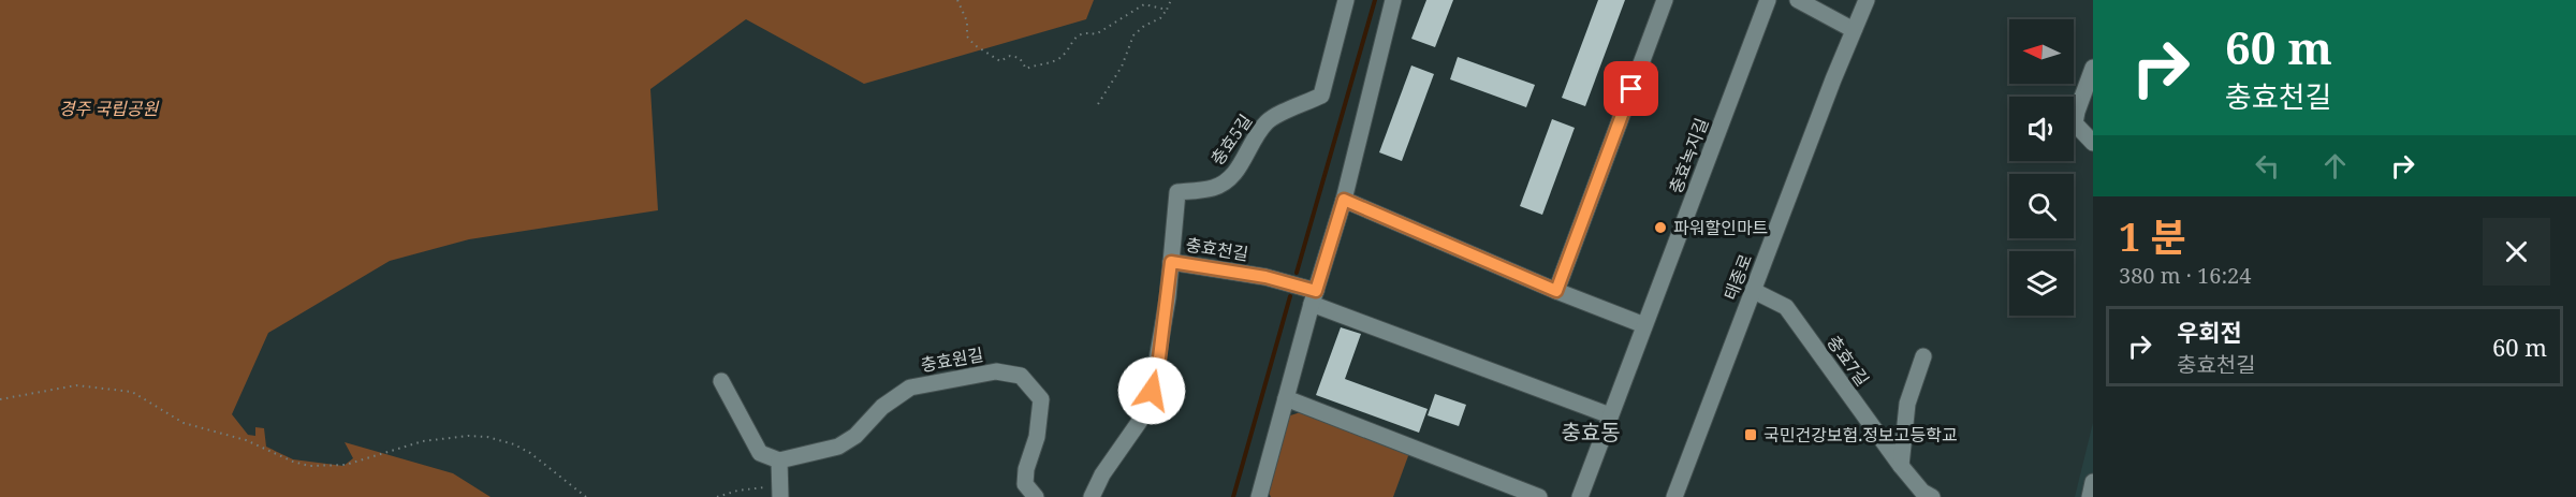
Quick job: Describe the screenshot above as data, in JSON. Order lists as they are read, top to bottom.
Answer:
{
  "streets": {
    "street": [
      "충효5길",
      "충효녹지길",
      "충효천길",
      "태종로",
      "충효원길",
      "충효7길"
    ]
  },
  "crossings": [
    ["충효5길", "충효천길"],
    ["태종로", "충효7길"]
  ],
  "districts": ["충효동"],
  "parks": ["경주 국립공원"],
  "places": {
    "other": ["파워할인마트"],
    "transit": ["국민건강보험.정보고등학교"]
  },
  "north": "left",
  "page": {
    "turn": ["60 m", "충효천길"],
    "heading": ["1 분", "380 m · 16:24"],
    "list": [
      {
        "name": "우회전",
        "note": "충효천길",
        "value": "60 m"
      }
    ]
  }
}
